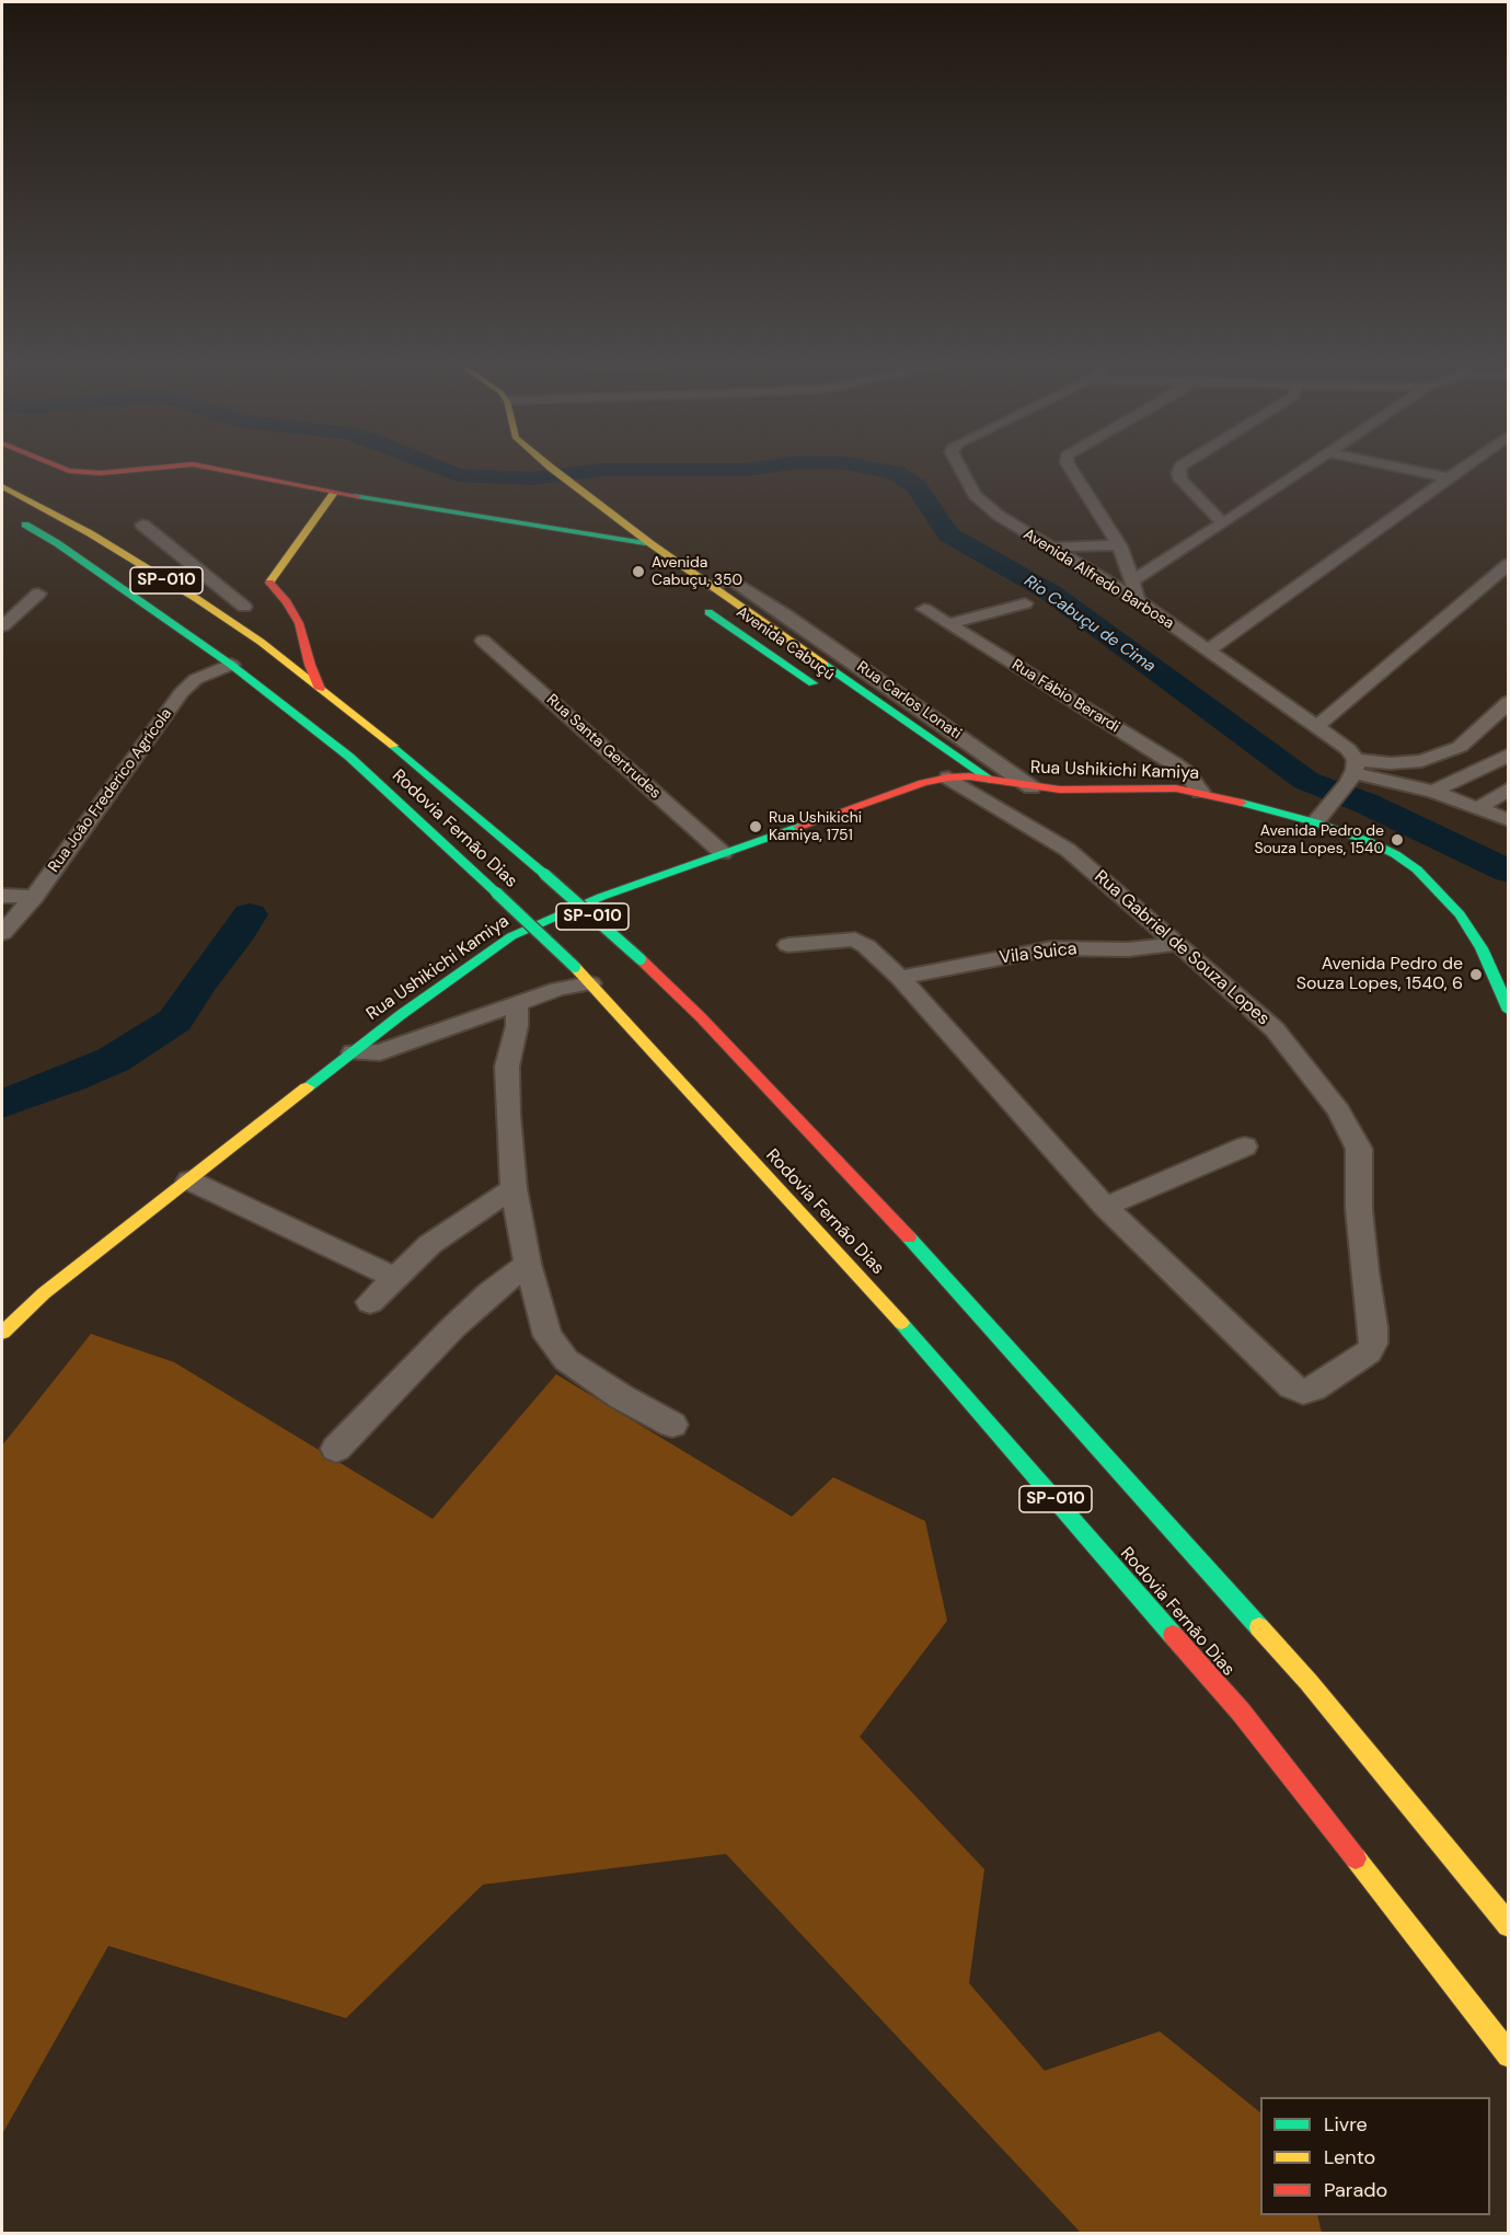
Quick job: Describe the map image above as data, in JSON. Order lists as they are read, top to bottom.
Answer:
{
  "streets": {
    "main road": [
      "SP-010",
      "Avenida Cabuçú",
      "Rua Ushikichi Kamiya",
      "Rodovia Fernão Dias"
    ],
    "street": [
      "Avenida Alfredo Barbosa",
      "Rua Fábio Berardi",
      "Rua Carlos Lonati",
      "Rua Santa Gertrudes",
      "Rua João Frederico Agrícola",
      "Rua Gabriel de Souza Lopes",
      "Vila Suica"
    ]
  },
  "crossings": [
    ["Avenida Cabuçú", "Rua Carlos Lonati"],
    ["Avenida Cabuçú", "Rua Ushikichi Kamiya"],
    ["Rua Fábio Berardi", "Rua Ushikichi Kamiya"],
    ["Rua Carlos Lonati", "Rua Ushikichi Kamiya"],
    ["Rua Santa Gertrudes", "Rua Ushikichi Kamiya"],
    ["Rua Ushikichi Kamiya", "Rua Gabriel de Souza Lopes"],
    ["Rua João Frederico Agrícola", "Rodovia Fernão Dias"],
    ["Rua Gabriel de Souza Lopes", "Vila Suica"]
  ],
  "water": ["Rio Cabuçu de Cima"],
  "places": [
    "Avenida Cabuçu, 350",
    "Rua Ushikichi Kamiya, 1751",
    "Avenida Pedro de Souza Lopes, 1540",
    "Avenida Pedro de Souza Lopes, 1540, 6"
  ],
  "legend": ["Livre", "Lento", "Parado"]
}
